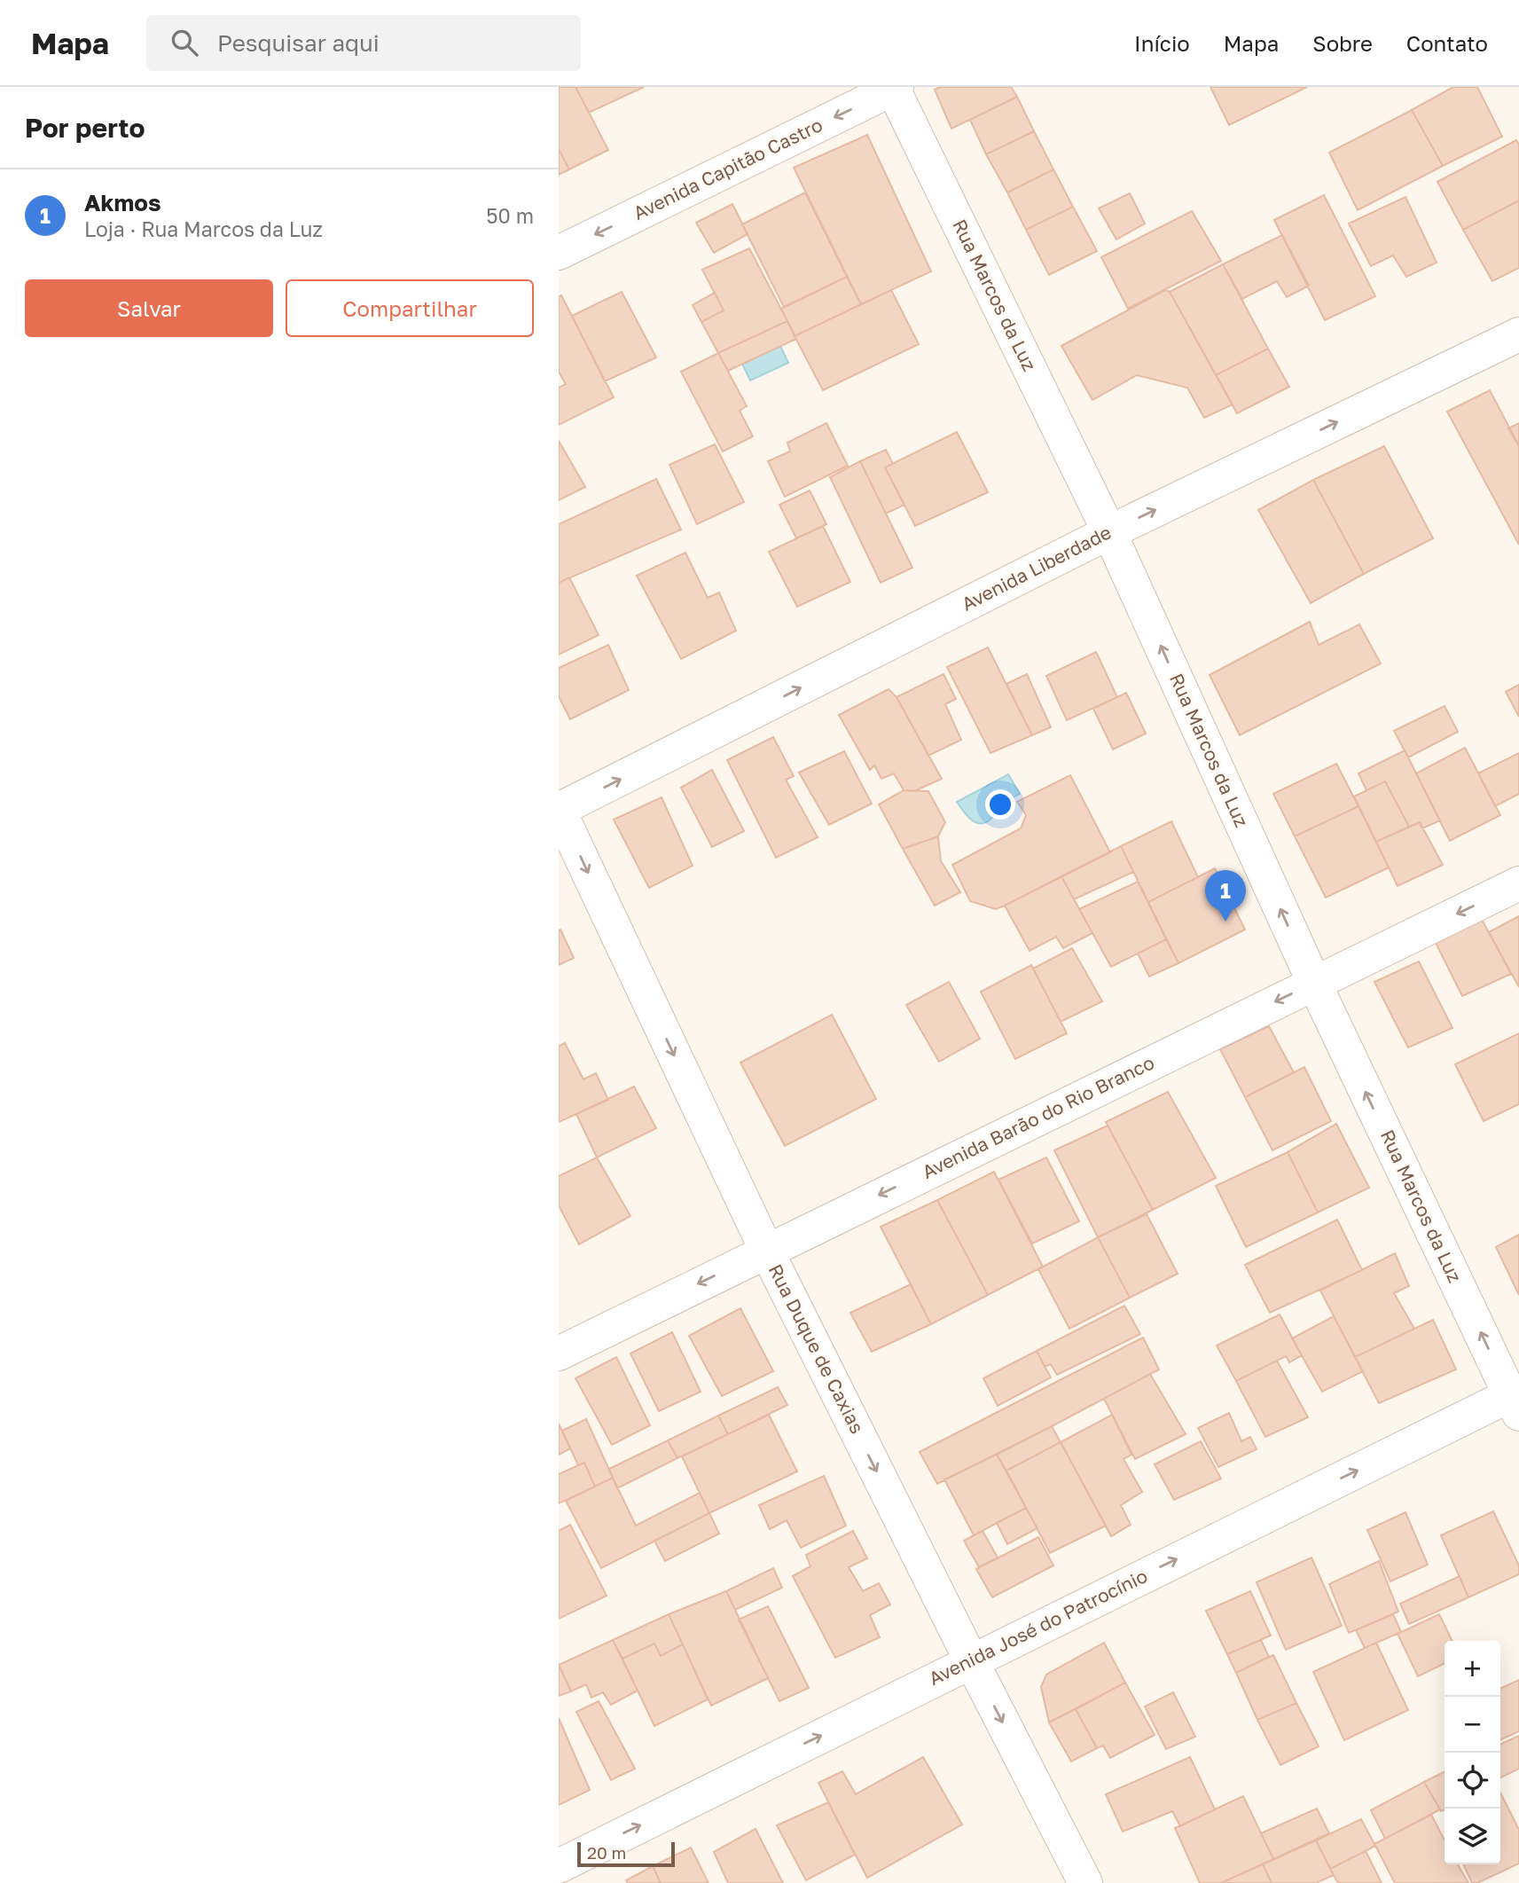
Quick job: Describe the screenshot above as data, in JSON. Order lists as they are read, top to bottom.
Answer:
{
  "streets": {
    "street": [
      "Avenida Capitão Castro",
      "Rua Marcos da Luz",
      "Avenida Liberdade",
      "Avenida Barão do Rio Branco",
      "Rua Duque de Caxias",
      "Avenida José do Patrocínio"
    ]
  },
  "crossings": [
    ["Avenida Capitão Castro", "Rua Marcos da Luz"],
    ["Rua Marcos da Luz", "Avenida Liberdade"],
    ["Rua Marcos da Luz", "Avenida Barão do Rio Branco"],
    ["Rua Marcos da Luz", "Avenida José do Patrocínio"],
    ["Avenida Liberdade", "Rua Duque de Caxias"],
    ["Avenida Barão do Rio Branco", "Rua Duque de Caxias"],
    ["Rua Duque de Caxias", "Avenida José do Patrocínio"]
  ],
  "one_way": [
    "Avenida Capitão Castro",
    "Rua Marcos da Luz",
    "Avenida Liberdade",
    "Avenida Barão do Rio Branco",
    "Rua Duque de Caxias",
    "Avenida José do Patrocínio"
  ],
  "scale_bar": "20 m",
  "page": {
    "header": "Mapa",
    "search": "Pesquisar aqui",
    "nav": [
      "Início",
      "Mapa",
      "Sobre",
      "Contato"
    ],
    "heading": "Por perto",
    "list": [
      {
        "mark": "1",
        "name": "Akmos",
        "note": "Loja · Rua Marcos da Luz",
        "value": "50 m"
      }
    ],
    "buttons": ["Salvar", "Compartilhar"],
    "pins": "1",
    "map_buttons": ["+", "−"],
    "scale": "20 m"
  }
}
